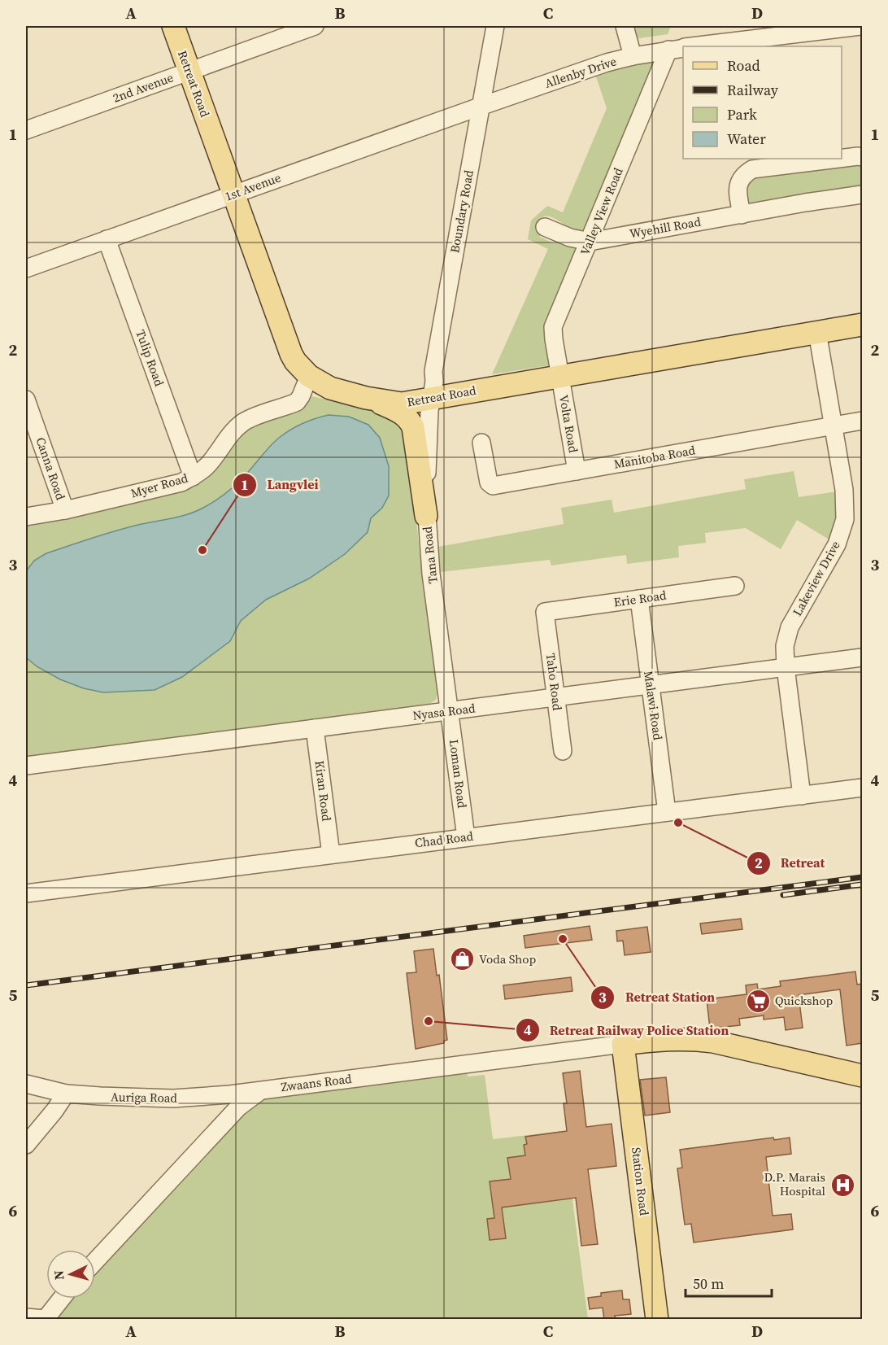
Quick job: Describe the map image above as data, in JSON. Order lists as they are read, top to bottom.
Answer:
{
  "streets": {
    "main road": ["Retreat Road", "Station Road"],
    "street": [
      "Allenby Drive",
      "2nd Avenue",
      "1st Avenue",
      "Boundary Road",
      "Valley View Road",
      "Wyehill Road",
      "Tulip Road",
      "Volta Road",
      "Manitoba Road",
      "Canna Road",
      "Myer Road",
      "Tana Road",
      "Lakeview Drive",
      "Erie Road",
      "Taho Road",
      "Malawi Road",
      "Nyasa Road",
      "Loman Road",
      "Kiran Road",
      "Chad Road",
      "Zwaans Road",
      "Auriga Road"
    ]
  },
  "crossings": [
    ["Allenby Drive", "1st Avenue"],
    ["Allenby Drive", "Boundary Road"],
    ["Allenby Drive", "Valley View Road"],
    ["Retreat Road", "2nd Avenue"],
    ["Retreat Road", "1st Avenue"],
    ["Retreat Road", "Boundary Road"],
    ["Retreat Road", "Valley View Road"],
    ["Retreat Road", "Volta Road"],
    ["Retreat Road", "Myer Road"],
    ["Retreat Road", "Tana Road"],
    ["Retreat Road", "Lakeview Drive"],
    ["1st Avenue", "Boundary Road"],
    ["1st Avenue", "Tulip Road"],
    ["Boundary Road", "Tana Road"],
    ["Valley View Road", "Wyehill Road"],
    ["Valley View Road", "Volta Road"],
    ["Tulip Road", "Myer Road"],
    ["Volta Road", "Manitoba Road"],
    ["Manitoba Road", "Lakeview Drive"],
    ["Canna Road", "Myer Road"],
    ["Tana Road", "Nyasa Road"],
    ["Tana Road", "Loman Road"],
    ["Lakeview Drive", "Nyasa Road"],
    ["Lakeview Drive", "Chad Road"],
    ["Erie Road", "Taho Road"],
    ["Erie Road", "Malawi Road"],
    ["Taho Road", "Nyasa Road"],
    ["Malawi Road", "Nyasa Road"],
    ["Malawi Road", "Chad Road"],
    ["Nyasa Road", "Loman Road"],
    ["Nyasa Road", "Kiran Road"],
    ["Loman Road", "Chad Road"],
    ["Kiran Road", "Chad Road"],
    ["Zwaans Road", "Auriga Road"],
    ["Zwaans Road", "Station Road"]
  ],
  "places": {
    "other": [
      "Langvlei",
      "Retreat",
      "Retreat Station",
      "Retreat Railway Police Station"
    ],
    "shop": ["Voda Shop"],
    "supermarket": ["Quickshop"],
    "hospital": ["D.P. Marais Hospital"]
  },
  "legend": [
    "Road",
    "Railway",
    "Park",
    "Water"
  ],
  "scale_bar": "50 m",
  "north": "left",
  "grid": {
    "columns": [
      "A",
      "B",
      "C",
      "D"
    ],
    "rows": [
      "1",
      "2",
      "3",
      "4",
      "5",
      "6"
    ]
  }
}
